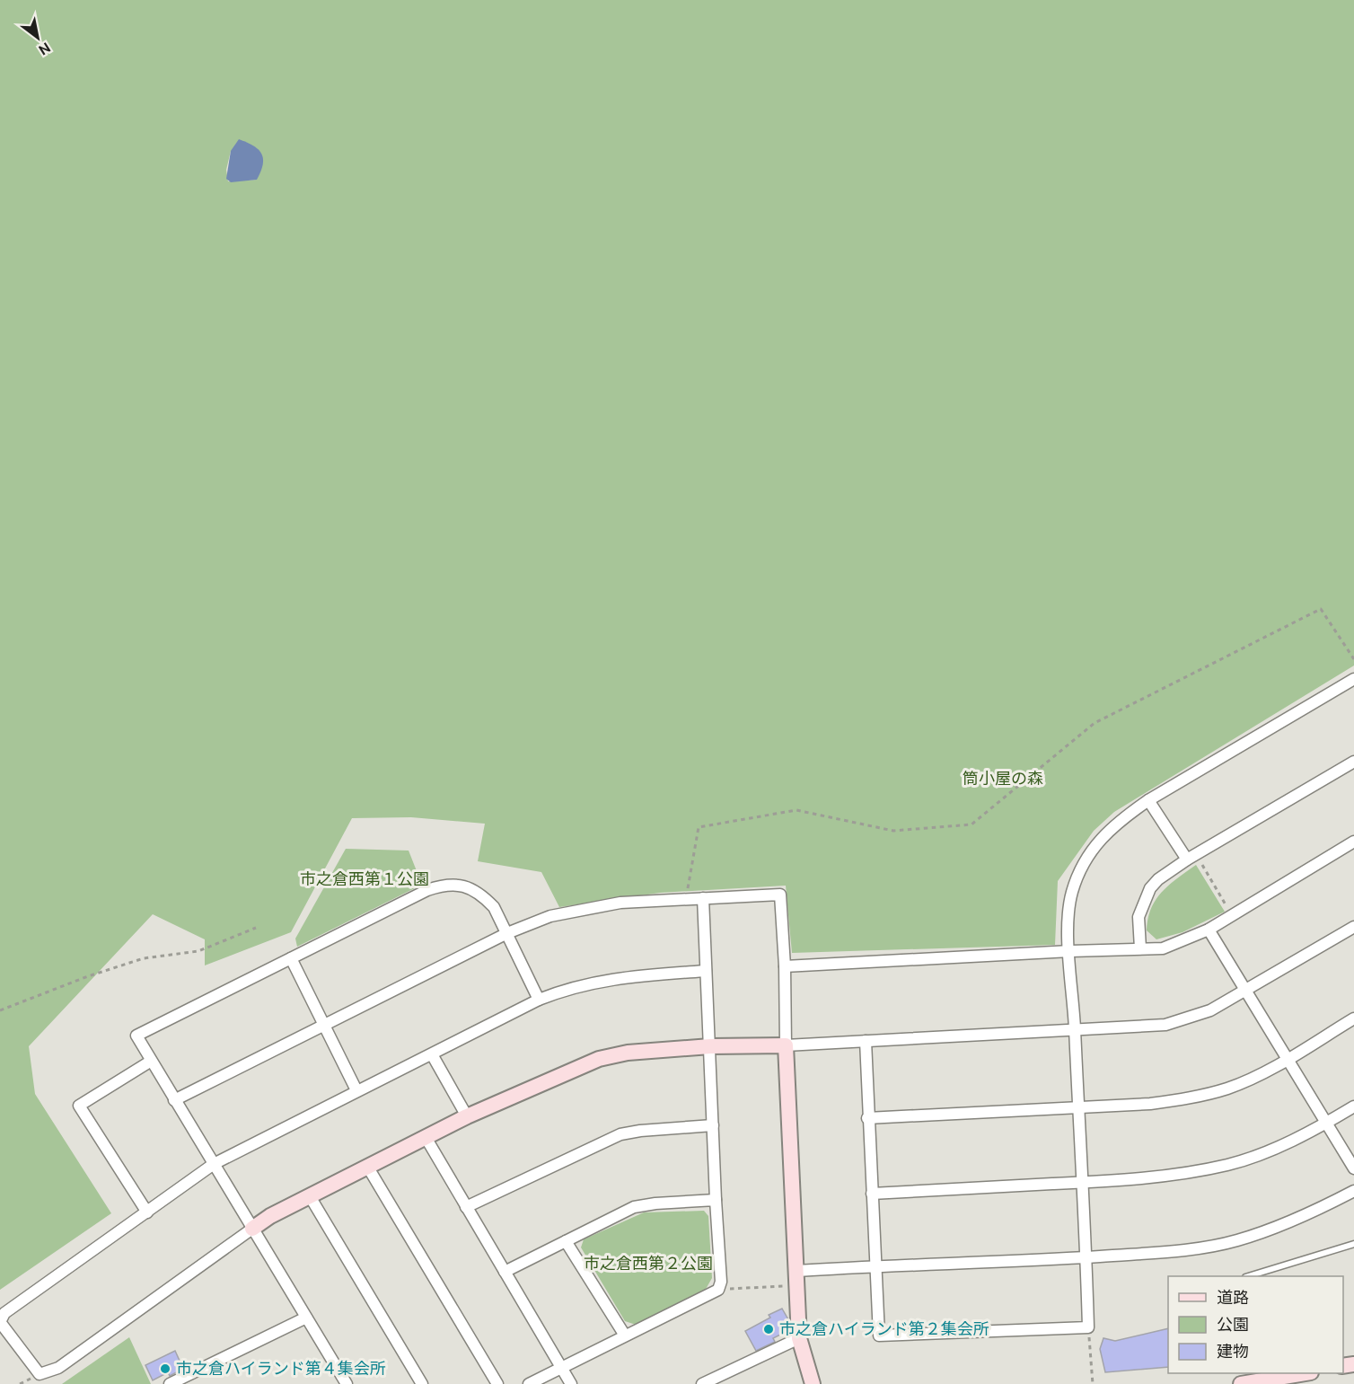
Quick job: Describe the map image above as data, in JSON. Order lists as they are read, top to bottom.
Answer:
{
  "parks": ["筒小屋の森", "市之倉西第１公園", "市之倉西第２公園"],
  "places": ["市之倉ハイランド第２集会所", "市之倉ハイランド第４集会所"],
  "legend": ["道路", "公園", "建物"],
  "north": "bottom right"
}
